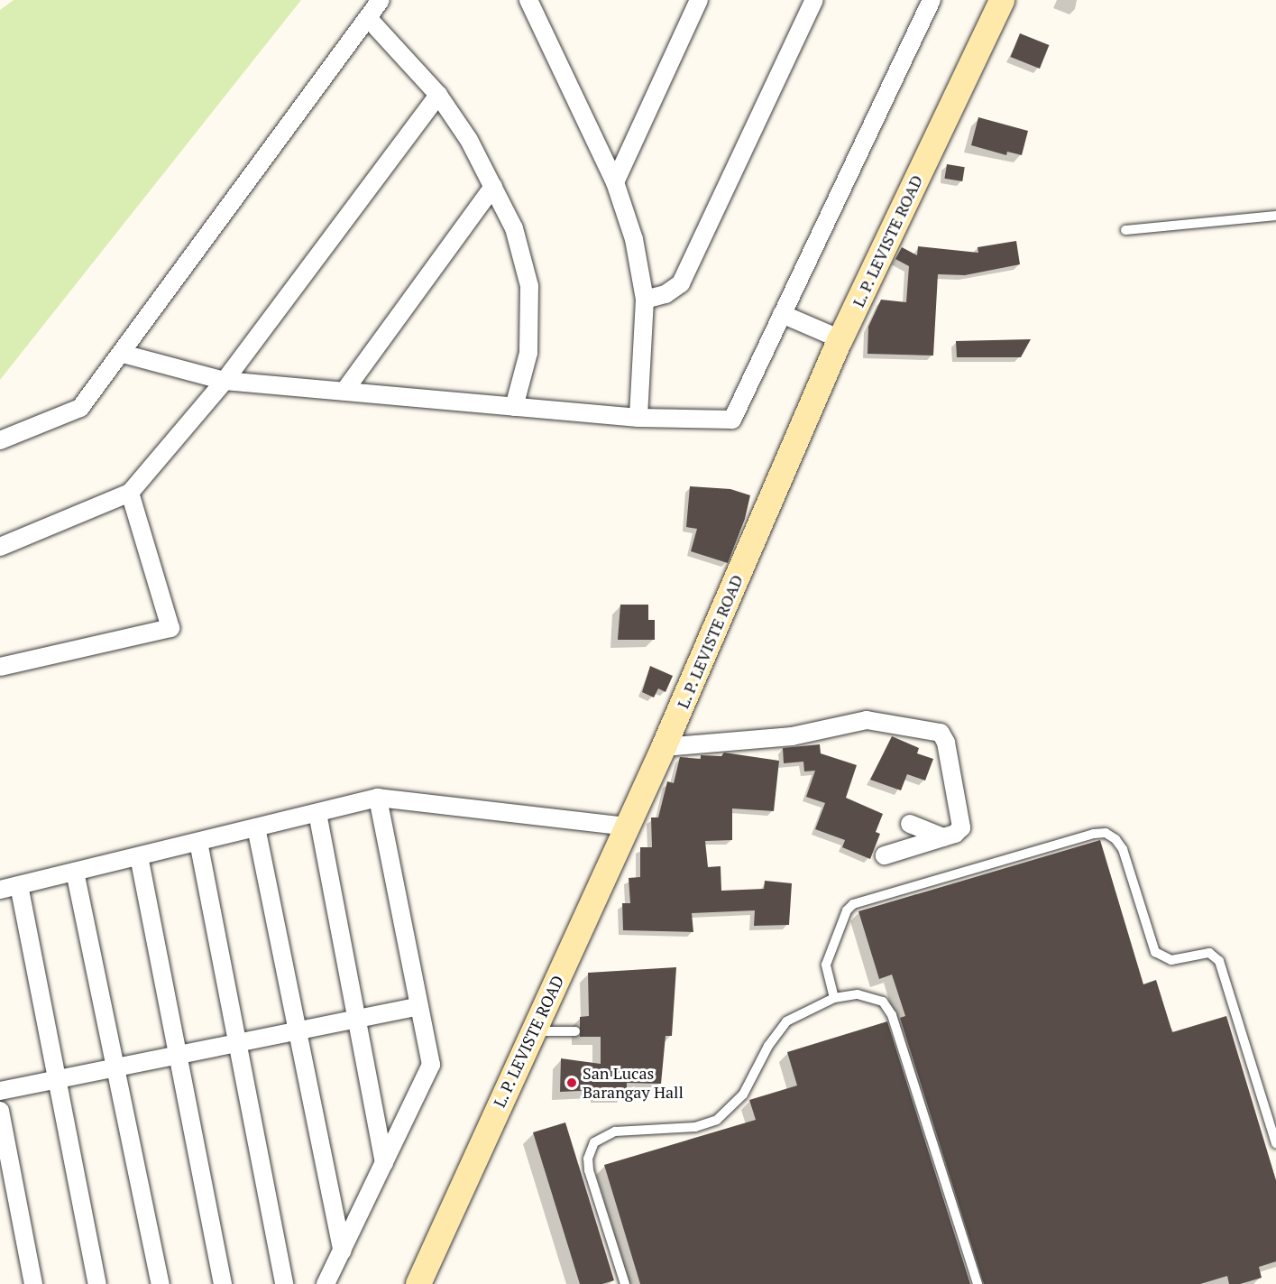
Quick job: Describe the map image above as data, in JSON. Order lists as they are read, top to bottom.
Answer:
{
  "streets": {
    "main road": ["L. P. LEVISTE ROAD"]
  },
  "places": ["San Lucas Barangay Hall"]
}
